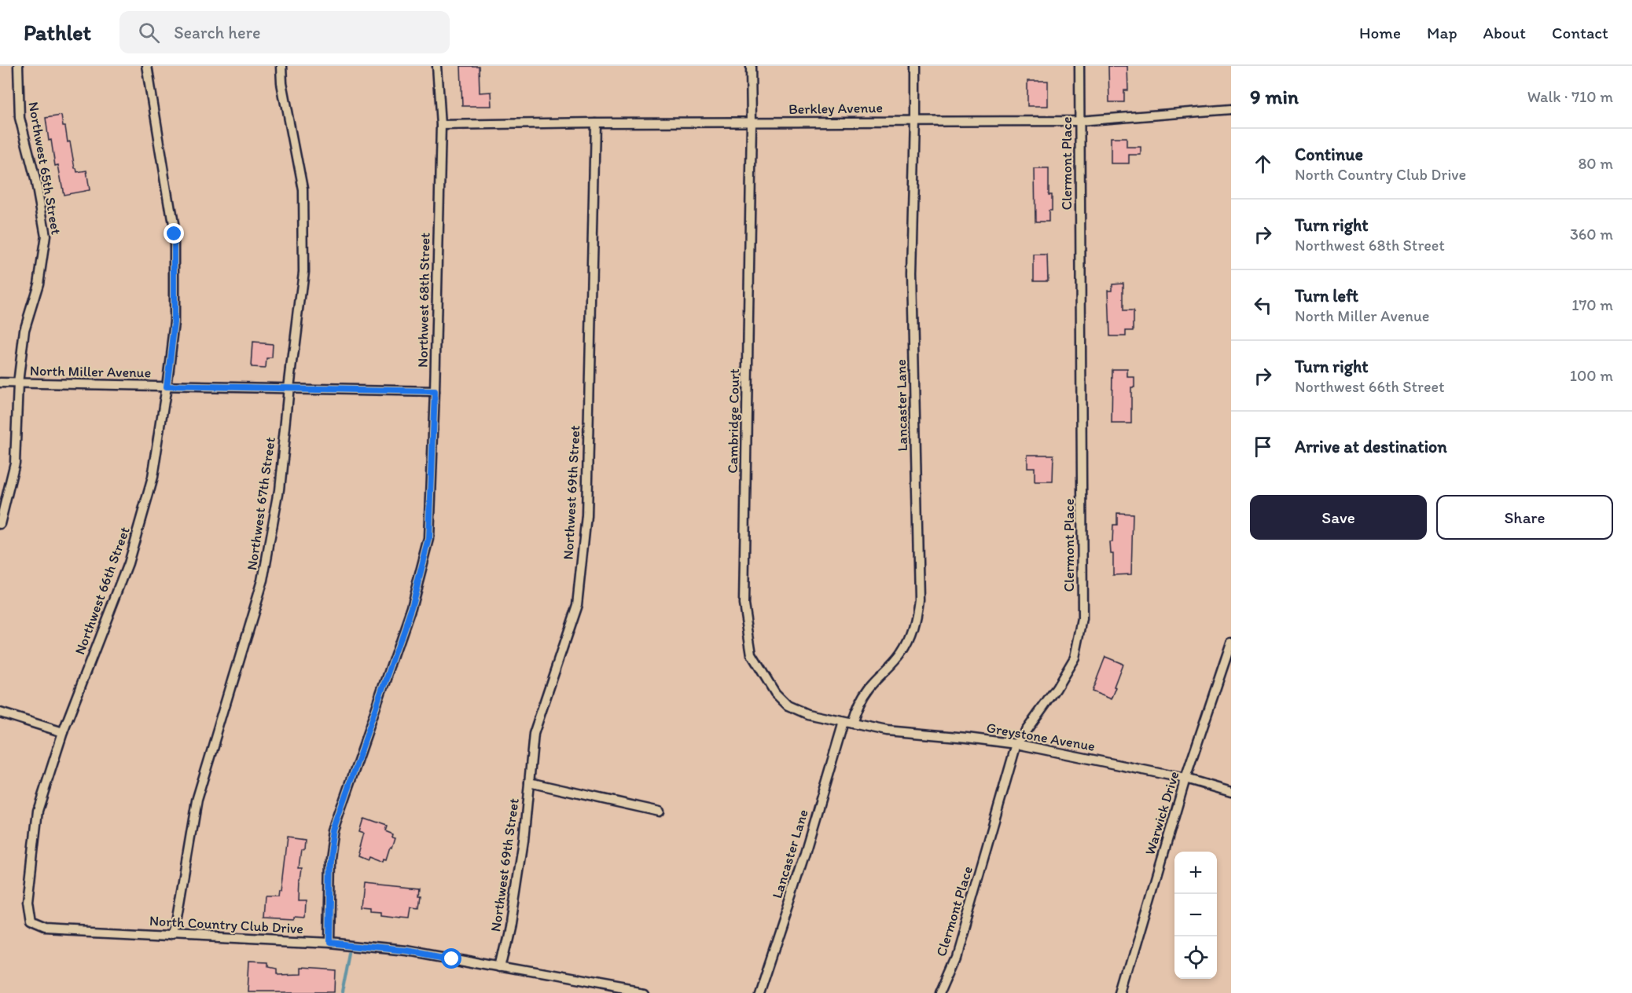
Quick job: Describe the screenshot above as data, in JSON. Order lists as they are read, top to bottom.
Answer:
{
  "streets": {
    "street": [
      "Berkley Avenue",
      "Clermont Place",
      "Northwest 65th Street",
      "Northwest 68th Street",
      "North Miller Avenue",
      "Lancaster Lane",
      "Cambridge Court",
      "Northwest 69th Street",
      "Northwest 67th Street",
      "Northwest 66th Street",
      "Greystone Avenue",
      "Warwick Drive",
      "North Country Club Drive"
    ]
  },
  "crossings": [
    ["Berkley Avenue", "Clermont Place"],
    ["Berkley Avenue", "Northwest 68th Street"],
    ["Berkley Avenue", "Lancaster Lane"],
    ["Berkley Avenue", "Cambridge Court"],
    ["Berkley Avenue", "Northwest 69th Street"],
    ["Clermont Place", "Greystone Avenue"],
    ["Northwest 65th Street", "North Miller Avenue"],
    ["Northwest 68th Street", "North Miller Avenue"],
    ["Northwest 68th Street", "North Country Club Drive"],
    ["North Miller Avenue", "Northwest 67th Street"],
    ["North Miller Avenue", "Northwest 66th Street"],
    ["Lancaster Lane", "Cambridge Court"],
    ["Lancaster Lane", "Greystone Avenue"],
    ["Cambridge Court", "Greystone Avenue"],
    ["Northwest 69th Street", "North Country Club Drive"],
    ["Northwest 67th Street", "North Country Club Drive"],
    ["Northwest 66th Street", "North Country Club Drive"],
    ["Greystone Avenue", "Warwick Drive"]
  ],
  "page": {
    "header": "Pathlet",
    "search": "Search here",
    "nav": [
      "Home",
      "Map",
      "About",
      "Contact"
    ],
    "heading": ["9 min", "Walk · 710 m"],
    "list": [
      ["Continue", "North Country Club Drive", "80 m"],
      ["Turn right", "Northwest 68th Street", "360 m"],
      ["Turn left", "North Miller Avenue", "170 m"],
      ["Turn right", "Northwest 66th Street", "100 m"],
      "Arrive at destination"
    ],
    "buttons": ["Save", "Share"],
    "map_buttons": ["+", "−"]
  }
}
